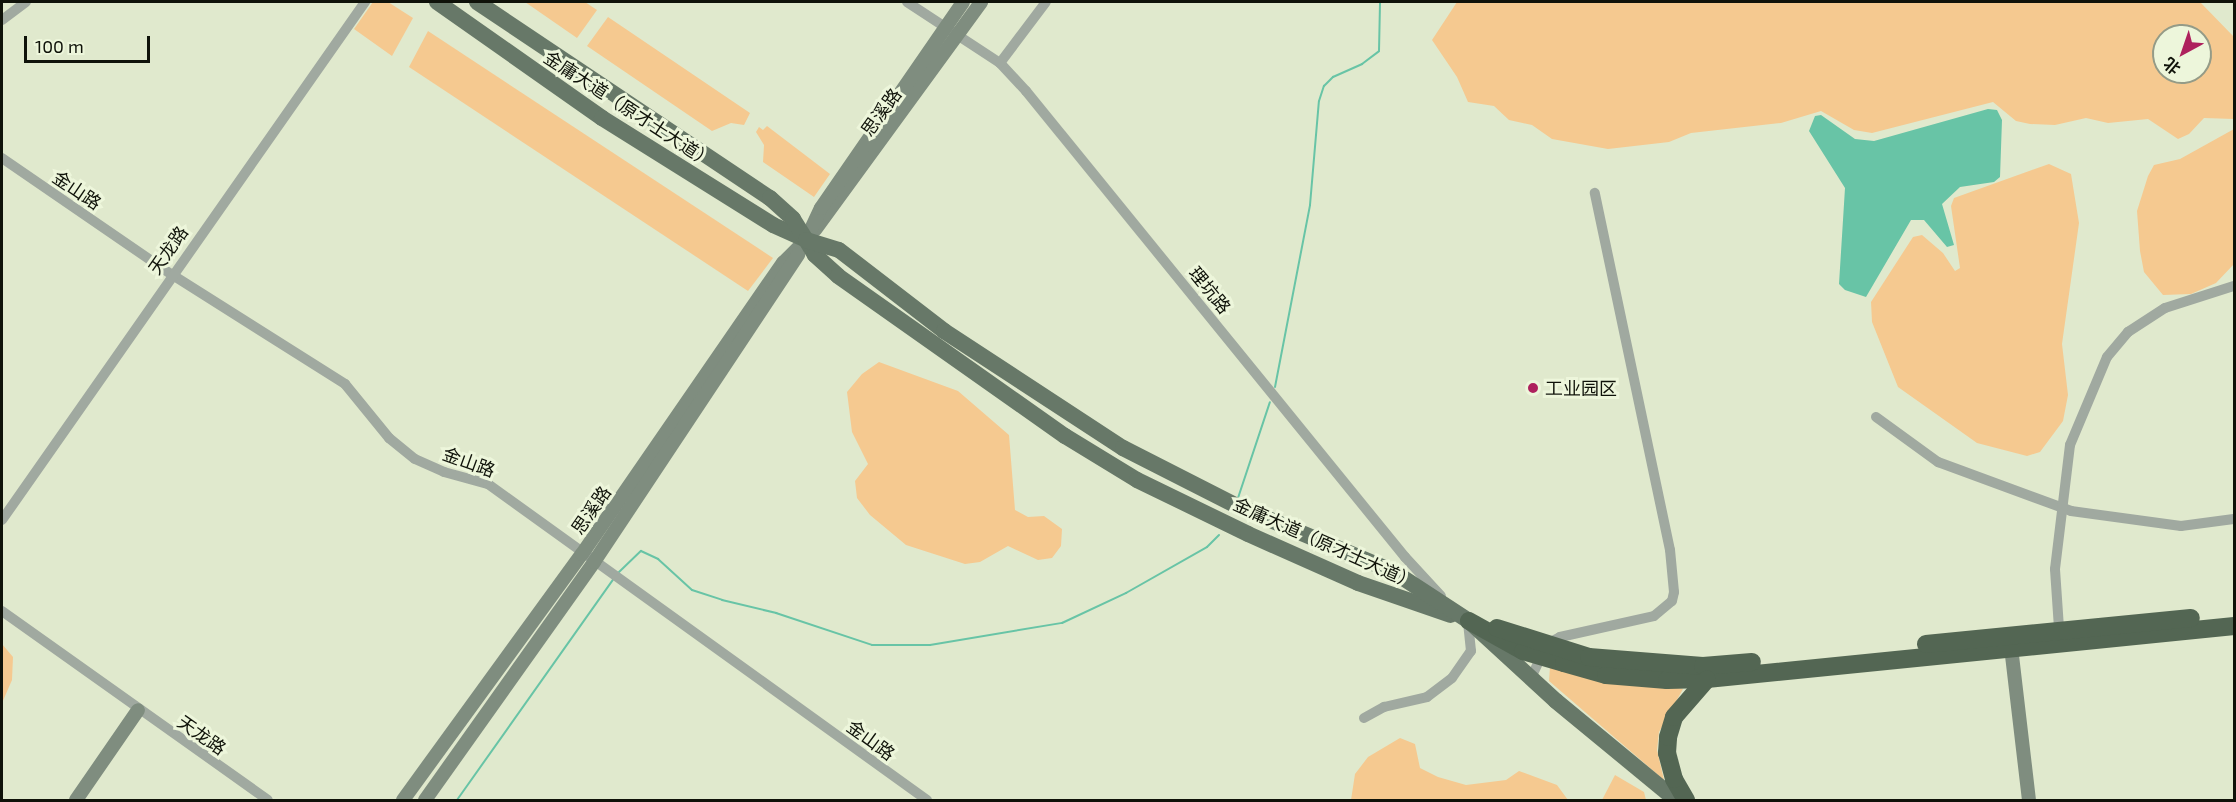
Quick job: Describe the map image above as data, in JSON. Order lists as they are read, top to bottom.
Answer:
{
  "streets": {
    "main road": ["金庸大道（原才士大道）"],
    "street": [
      "思溪路",
      "金山路",
      "天龙路",
      "理坑路"
    ]
  },
  "crossings": [
    ["金庸大道（原才士大道）", "思溪路"],
    ["金庸大道（原才士大道）", "理坑路"],
    ["思溪路", "金山路"],
    ["思溪路", "理坑路"],
    ["金山路", "天龙路"]
  ],
  "places": ["工业园区"],
  "scale_bar": "100 m",
  "north": "bottom left"
}
